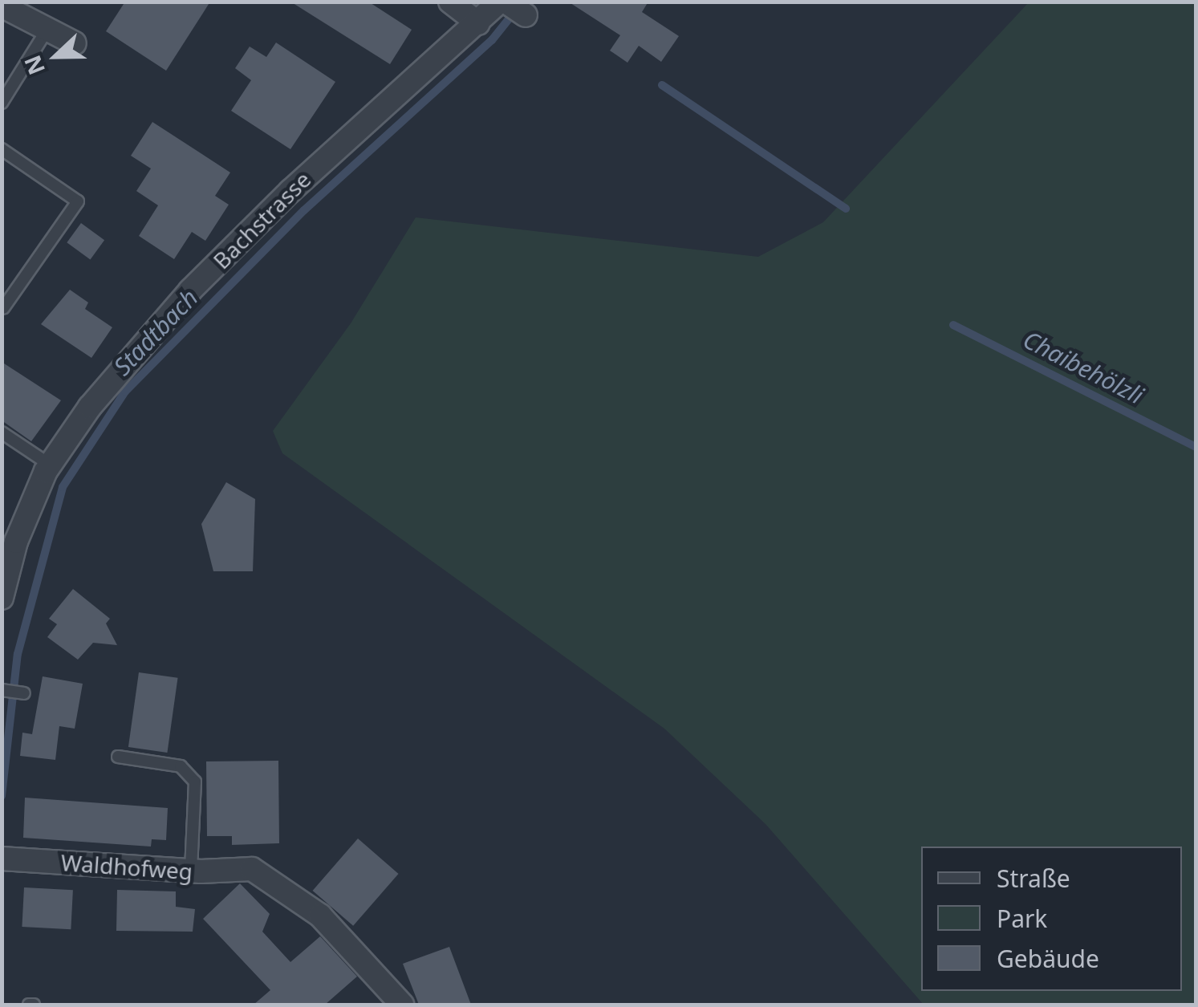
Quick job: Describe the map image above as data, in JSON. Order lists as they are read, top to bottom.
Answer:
{
  "streets": {
    "street": ["Bachstrasse", "Waldhofweg"]
  },
  "water": ["Stadtbach", "Chaibehölzli"],
  "legend": ["Straße", "Park", "Gebäude"],
  "north": "left"
}
